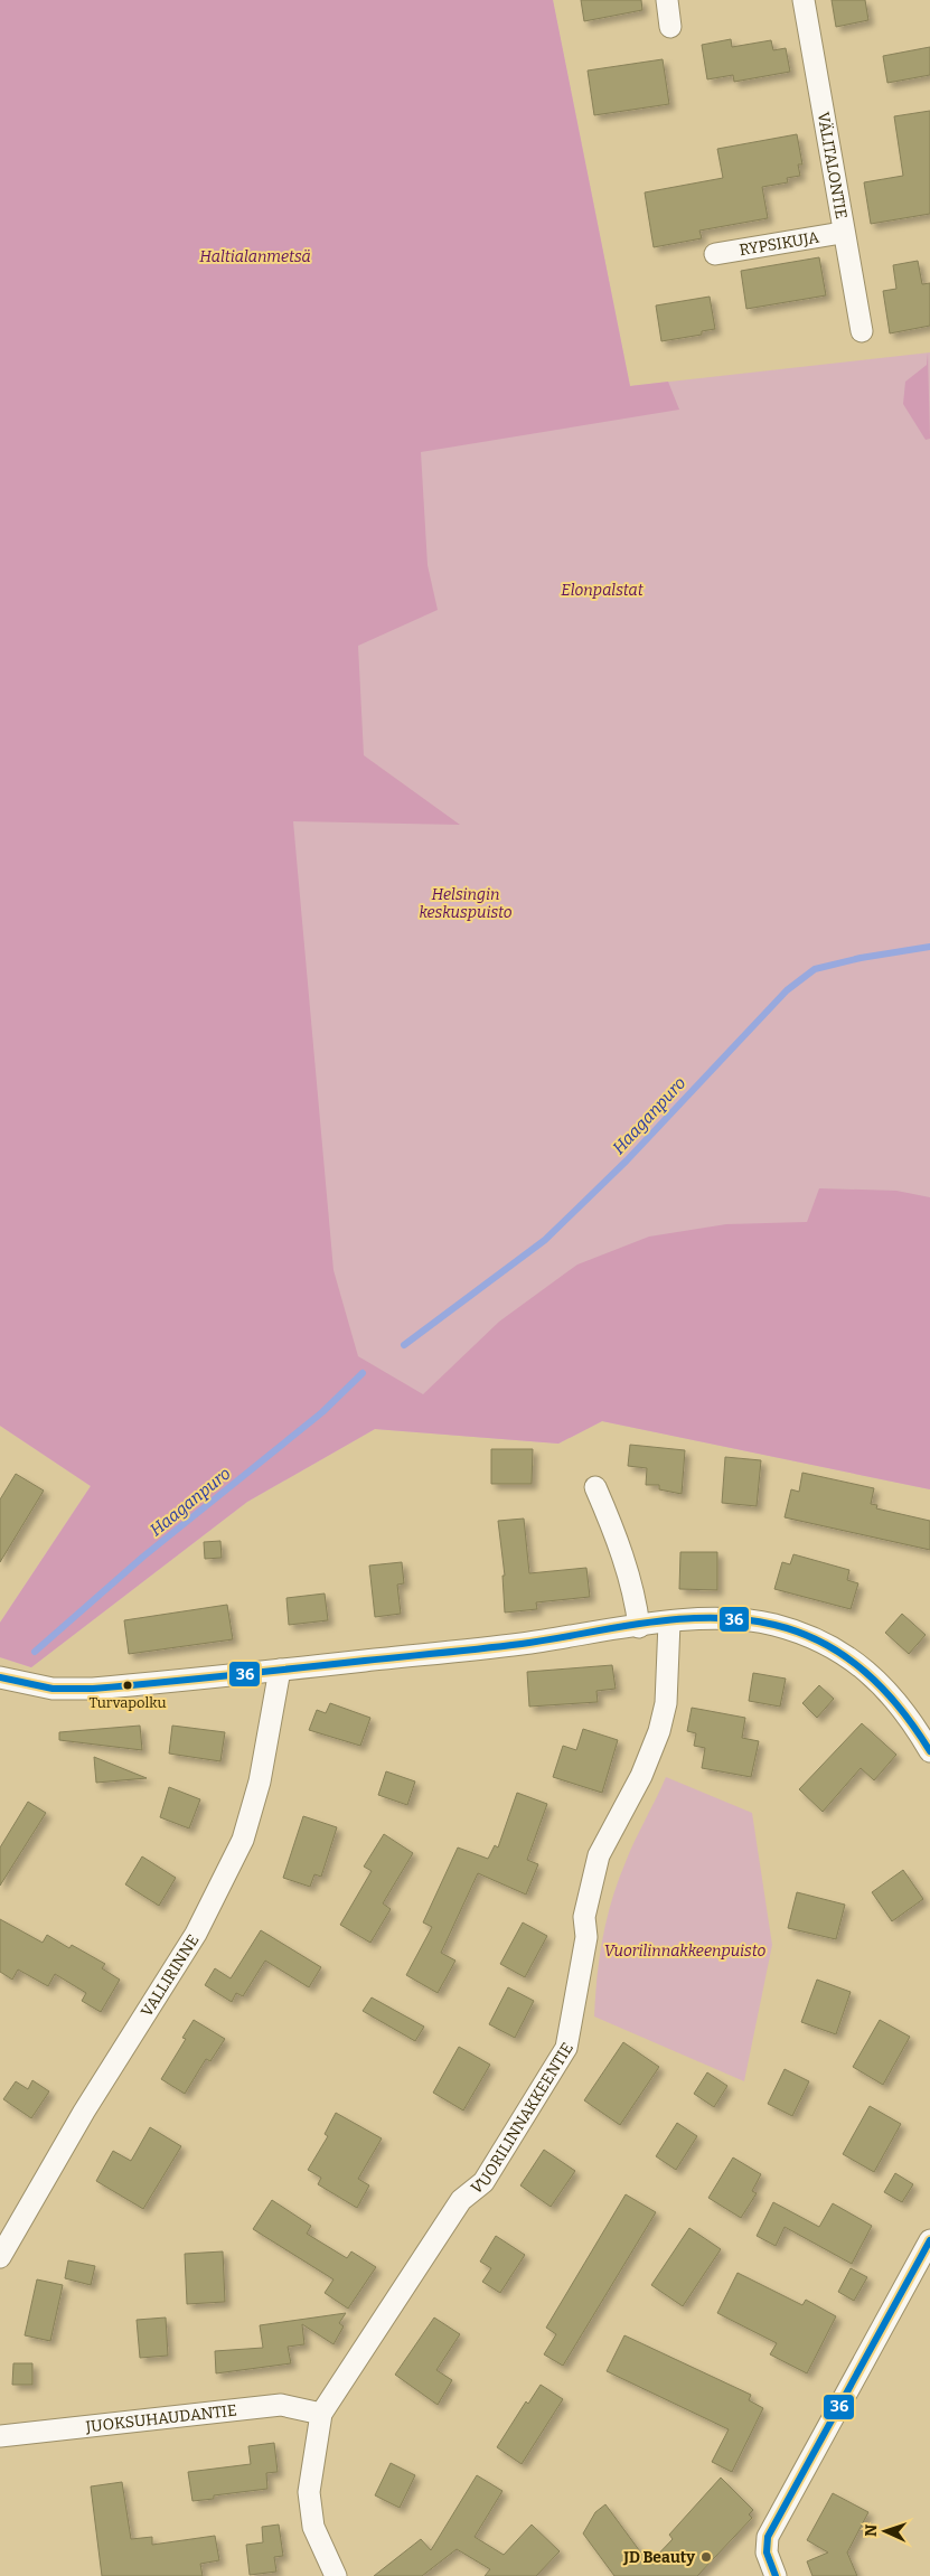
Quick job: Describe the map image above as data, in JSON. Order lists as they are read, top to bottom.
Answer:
{
  "streets": {
    "street": [
      "VÄLITALONTIE",
      "RYPSIKUJA",
      "VALLIRINNE",
      "VUORILINNAKKEENTIE",
      "JUOKSUHAUDANTIE"
    ]
  },
  "crossings": [
    ["VÄLITALONTIE", "RYPSIKUJA"],
    ["VUORILINNAKKEENTIE", "JUOKSUHAUDANTIE"]
  ],
  "water": ["Haaganpuro"],
  "parks": [
    "Haltialanmetsä",
    "Elonpalstat",
    "Helsingin keskuspuisto",
    "Vuorilinnakkeenpuisto"
  ],
  "places": ["Turvapolku", "JD Beauty"],
  "lines": ["transit line 36"],
  "north": "left"
}
